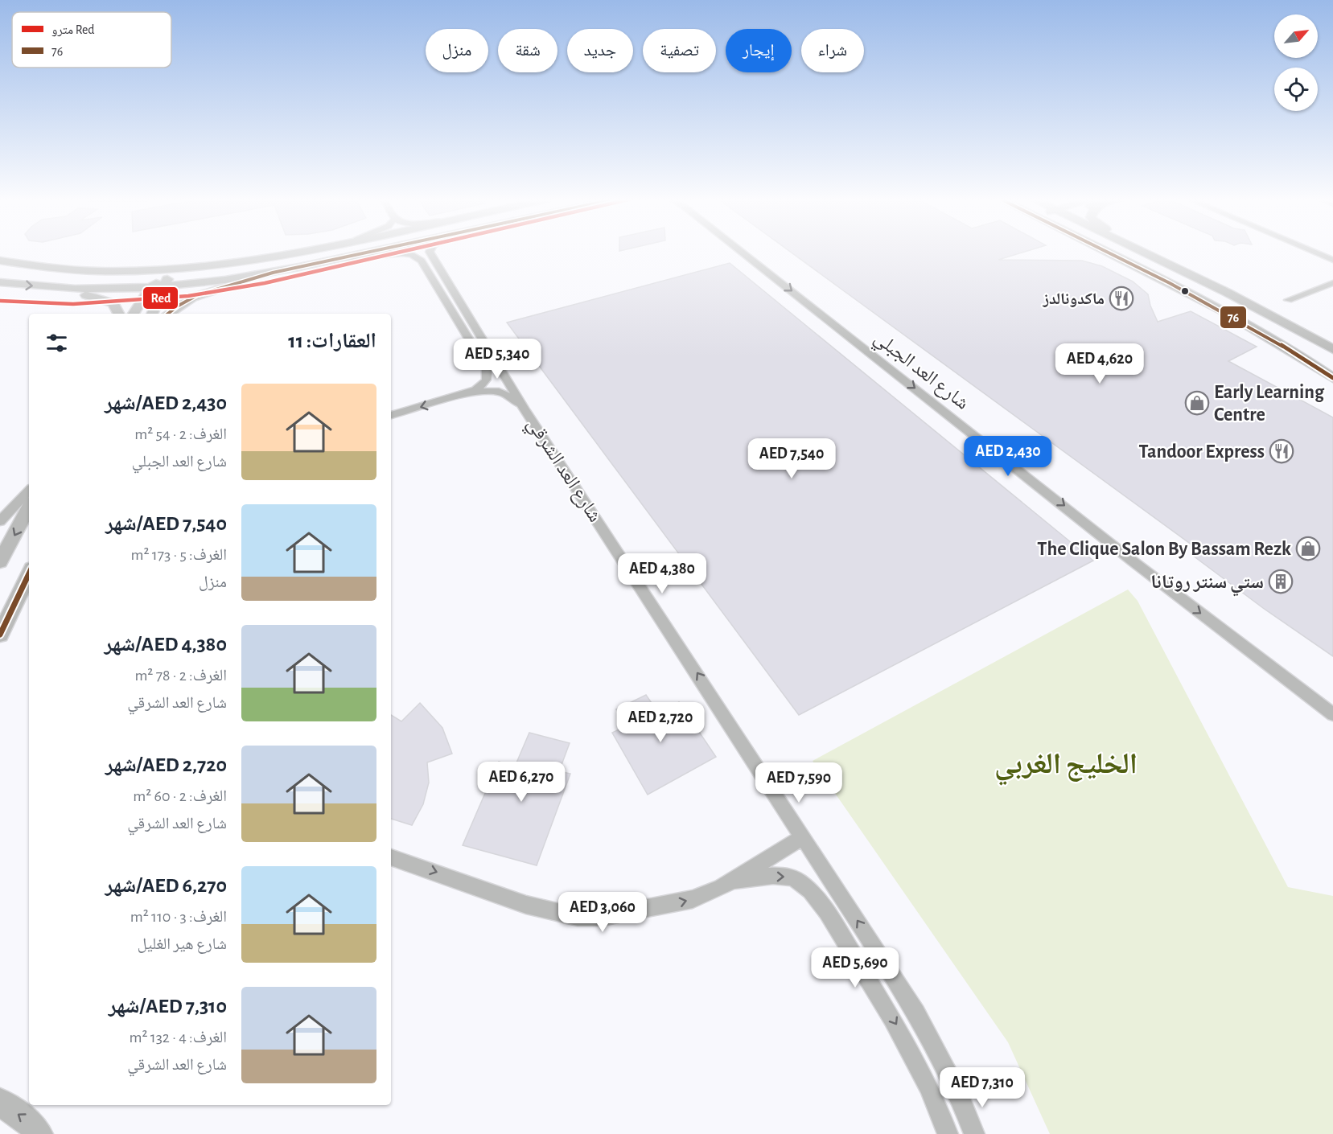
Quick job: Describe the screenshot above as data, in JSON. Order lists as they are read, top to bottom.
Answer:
{
  "streets": {
    "street": ["شارع العد الجبلي", "شارع العد الشرقي"]
  },
  "one_way": ["شارع العد الجبلي"],
  "districts": ["الخليج الغربي"],
  "places": {
    "restaurant": ["ماكدونالدز", "Tandoor Express"],
    "shop": ["Early Learning Centre", "The Clique Salon By Bassam Rezk"],
    "building": ["ستي سنتر روتانا"]
  },
  "lines": ["metro line Red", "transit line 76"],
  "legend": ["مترو Red", "76"],
  "north": "top right",
  "page": {
    "chip": [
      "شراء",
      "إيجار",
      "تصفية",
      "جديد",
      "شقة",
      "منزل"
    ],
    "heading": "العقارات: 11",
    "price": [
      "AED 5,340",
      "AED 4,620",
      "AED 2,430",
      "AED 7,540",
      "AED 4,380",
      "AED 2,720",
      "AED 6,270",
      "AED 7,590",
      "AED 3,060",
      "AED 5,690",
      "AED 7,310"
    ],
    "list": [
      {
        "name": "AED 2,430/شهر",
        "note": "الغرف: 2 · 54 m² · شارع العد الجبلي"
      },
      {
        "name": "AED 7,540/شهر",
        "note": "الغرف: 5 · 173 m² · منزل"
      },
      {
        "name": "AED 4,380/شهر",
        "note": "الغرف: 2 · 78 m² · شارع العد الشرقي"
      },
      {
        "name": "AED 2,720/شهر",
        "note": "الغرف: 2 · 60 m² · شارع العد الشرقي"
      },
      {
        "name": "AED 6,270/شهر",
        "note": "الغرف: 3 · 110 m² · شارع هير الغليل"
      },
      {
        "name": "AED 7,310/شهر",
        "note": "الغرف: 4 · 132 m² · شارع العد الشرقي"
      }
    ]
  }
}
